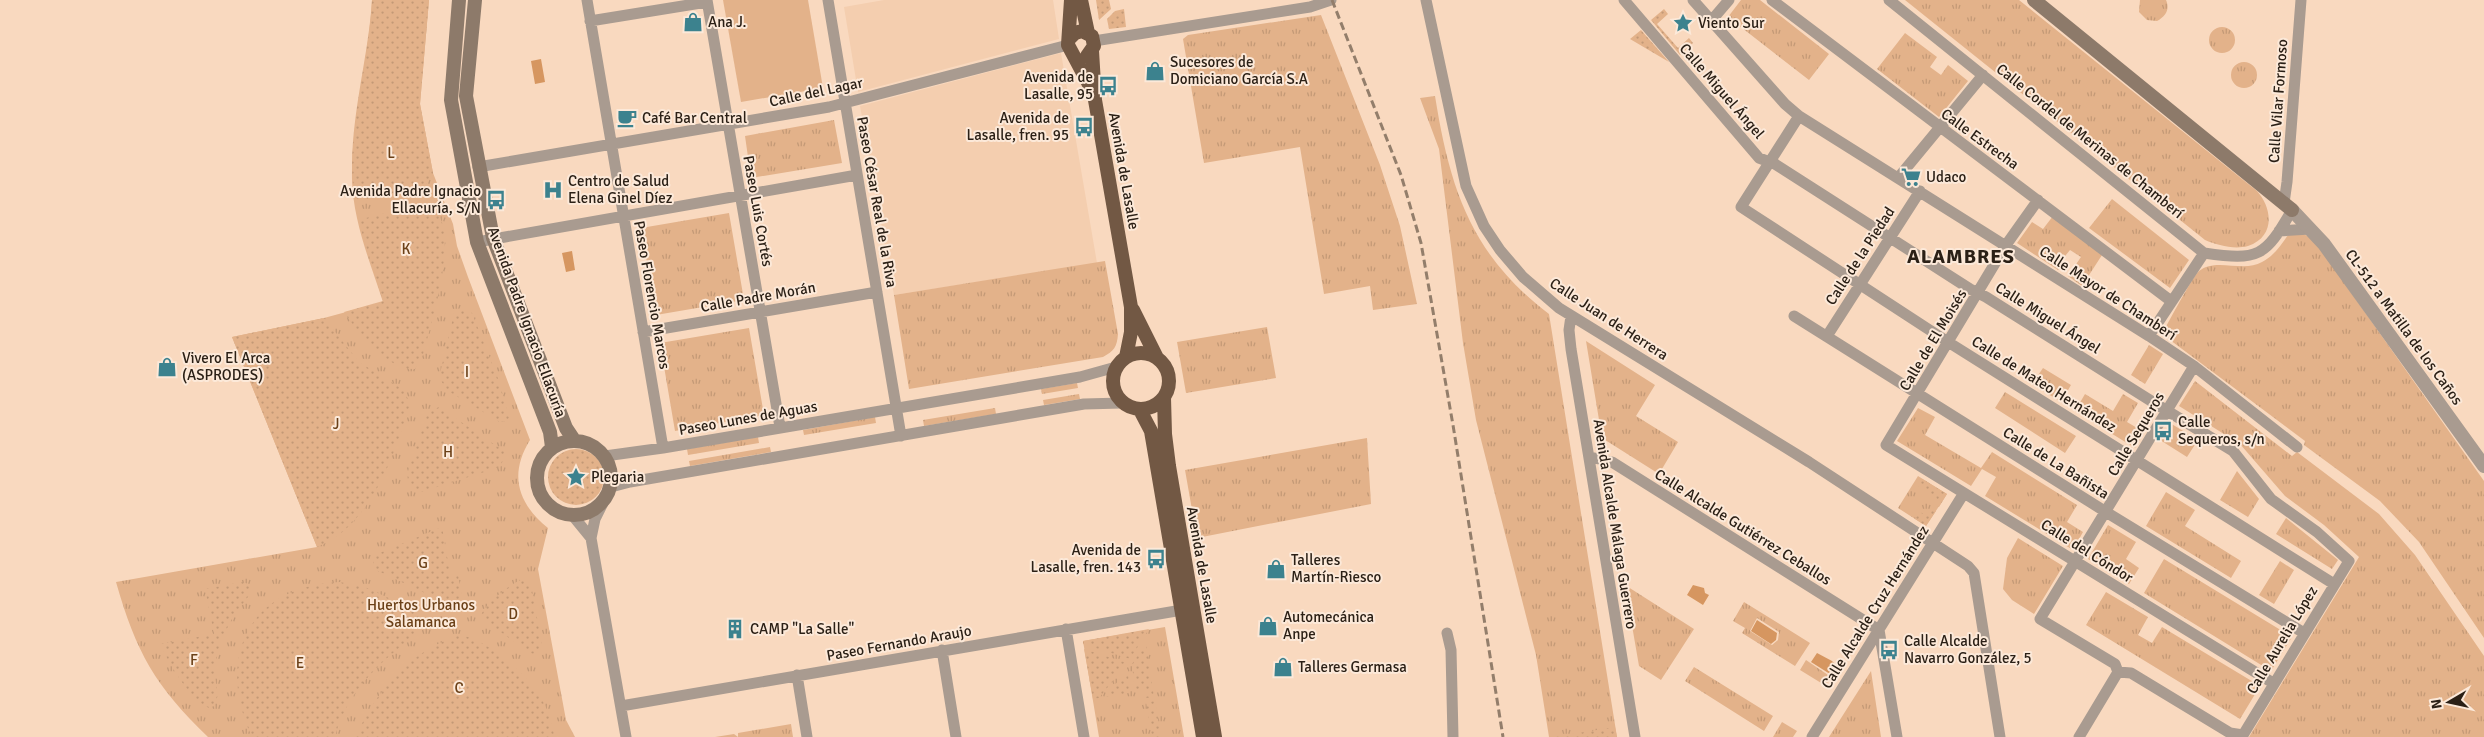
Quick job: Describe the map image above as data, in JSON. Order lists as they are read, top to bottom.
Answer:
{
  "streets": {
    "highway": ["Avenida de Lasalle"],
    "main road": ["Avenida Padre Ignacio Ellacuría"],
    "street": [
      "Calle Miguel Ángel",
      "Calle del Lagar",
      "Calle Vilar Formoso",
      "Calle Estrecha",
      "Calle Cordel de Merinas de Chamberí",
      "Paseo César Real de la Riva",
      "Paseo Luis Cortés",
      "Calle de la Piedad",
      "Calle Mayor de Chamberí",
      "Paseo Florencio Marcos",
      "Calle Padre Morán",
      "Calle Juan de Herrera",
      "CL-512 a Matilla de los Caños",
      "Calle de El Moisés",
      "Calle de Mateo Hernández",
      "Paseo Lunes de Aguas",
      "Calle Sequeros",
      "Calle de La Bañista",
      "Avenida Alcalde Málaga Guerrero",
      "Calle Alcalde Gutiérrez Ceballos",
      "Calle del Cóndor",
      "Calle Alcalde Cruz Hernández",
      "Calle Aurelia López",
      "Paseo Fernando Araujo"
    ]
  },
  "crossings": [
    ["Calle Miguel Ángel", "Calle de la Piedad"],
    ["Calle Miguel Ángel", "Calle de El Moisés"],
    ["Calle Miguel Ángel", "Calle de Mateo Hernández"],
    ["Calle Miguel Ángel", "Calle Sequeros"],
    ["Calle Miguel Ángel", "Calle Aurelia López"],
    ["Calle del Lagar", "Avenida de Lasalle"],
    ["Calle del Lagar", "Paseo César Real de la Riva"],
    ["Calle del Lagar", "Paseo Luis Cortés"],
    ["Calle del Lagar", "Paseo Florencio Marcos"],
    ["Calle del Lagar", "Avenida Padre Ignacio Ellacuría"],
    ["Calle Vilar Formoso", "CL-512 a Matilla de los Caños"],
    ["Calle Estrecha", "Calle de El Moisés"],
    ["Avenida de Lasalle", "Paseo Lunes de Aguas"],
    ["Avenida de Lasalle", "Paseo Fernando Araujo"],
    ["Paseo César Real de la Riva", "Calle Padre Morán"],
    ["Paseo César Real de la Riva", "Paseo Lunes de Aguas"],
    ["Paseo Luis Cortés", "Calle Padre Morán"],
    ["Paseo Luis Cortés", "Paseo Lunes de Aguas"],
    ["Calle de la Piedad", "Calle Mayor de Chamberí"],
    ["Calle de la Piedad", "Calle de Mateo Hernández"],
    ["Calle de la Piedad", "Calle de La Bañista"],
    ["Calle Mayor de Chamberí", "Calle de El Moisés"],
    ["Calle Mayor de Chamberí", "Calle Sequeros"],
    ["Paseo Florencio Marcos", "Calle Padre Morán"],
    ["Paseo Florencio Marcos", "Paseo Lunes de Aguas"],
    ["Calle Juan de Herrera", "Avenida Alcalde Málaga Guerrero"],
    ["Calle Juan de Herrera", "Calle Alcalde Cruz Hernández"],
    ["Avenida Padre Ignacio Ellacuría", "Paseo Lunes de Aguas"],
    ["Calle de El Moisés", "Calle de Mateo Hernández"],
    ["Calle de El Moisés", "Calle de La Bañista"],
    ["Calle de El Moisés", "Calle del Cóndor"],
    ["Calle de Mateo Hernández", "Calle Sequeros"],
    ["Calle de Mateo Hernández", "Calle Aurelia López"],
    ["Calle Sequeros", "Calle de La Bañista"],
    ["Calle Sequeros", "Calle del Cóndor"],
    ["Calle Sequeros", "Calle Aurelia López"],
    ["Calle de La Bañista", "Calle Aurelia López"],
    ["Avenida Alcalde Málaga Guerrero", "Calle Alcalde Gutiérrez Ceballos"],
    ["Calle Alcalde Gutiérrez Ceballos", "Calle Alcalde Cruz Hernández"],
    ["Calle del Cóndor", "Calle Alcalde Cruz Hernández"],
    ["Calle del Cóndor", "Calle Aurelia López"]
  ],
  "districts": ["ALAMBRES"],
  "parks": [
    "L",
    "K",
    "I",
    "J",
    "H",
    "G",
    "Huertos Urbanos Salamanca",
    "D",
    "F",
    "E",
    "C"
  ],
  "places": {
    "shop": [
      "Ana J.",
      "Sucesores de Domiciano García S.A",
      "Vivero El Arca (ASPRODES)",
      "Talleres Martín-Riesco",
      "Automecánica Anpe",
      "Talleres Germasa"
    ],
    "place": ["Viento Sur", "Plegaria"],
    "bus stop": [
      "Avenida de Lasalle, 95",
      "Avenida de Lasalle, fren. 95",
      "Avenida Padre Ignacio Ellacuría, S/N",
      "Calle Sequeros, s/n",
      "Avenida de Lasalle, fren. 143",
      "Calle Alcalde Navarro González, 5"
    ],
    "cafe": ["Café Bar Central"],
    "supermarket": ["Udaco"],
    "hospital": ["Centro de Salud Elena Ginel Díez"],
    "building": ["CAMP \"La Salle\""]
  },
  "north": "left"
}
